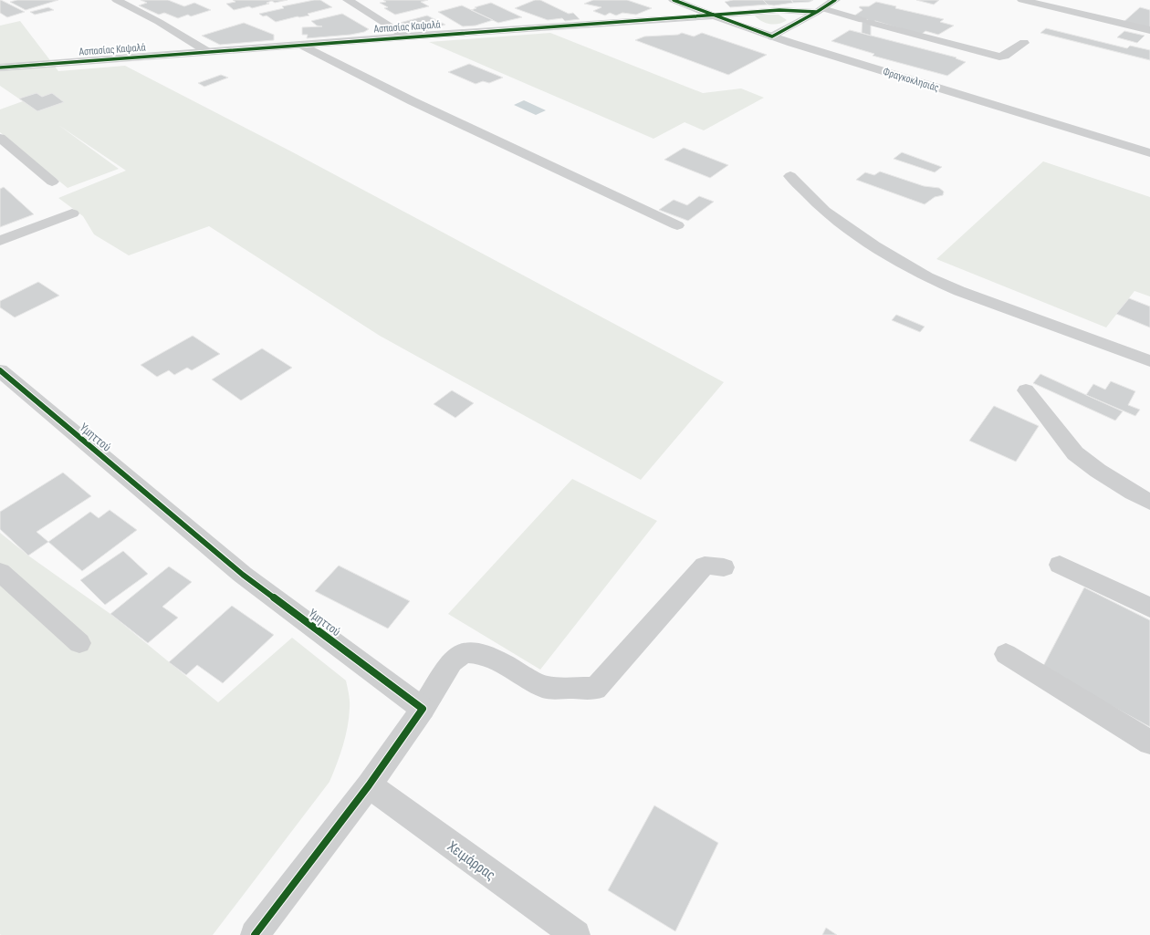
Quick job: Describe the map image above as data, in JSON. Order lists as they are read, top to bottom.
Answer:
{
  "streets": {
    "street": [
      "Ασπασίας Καψαλά",
      "Φραγκοκλησιάς",
      "Υμηττού",
      "Χειμάρρας"
    ]
  },
  "crossings": [
    ["Ασπασίας Καψαλά", "Φραγκοκλησιάς"]
  ]
}
